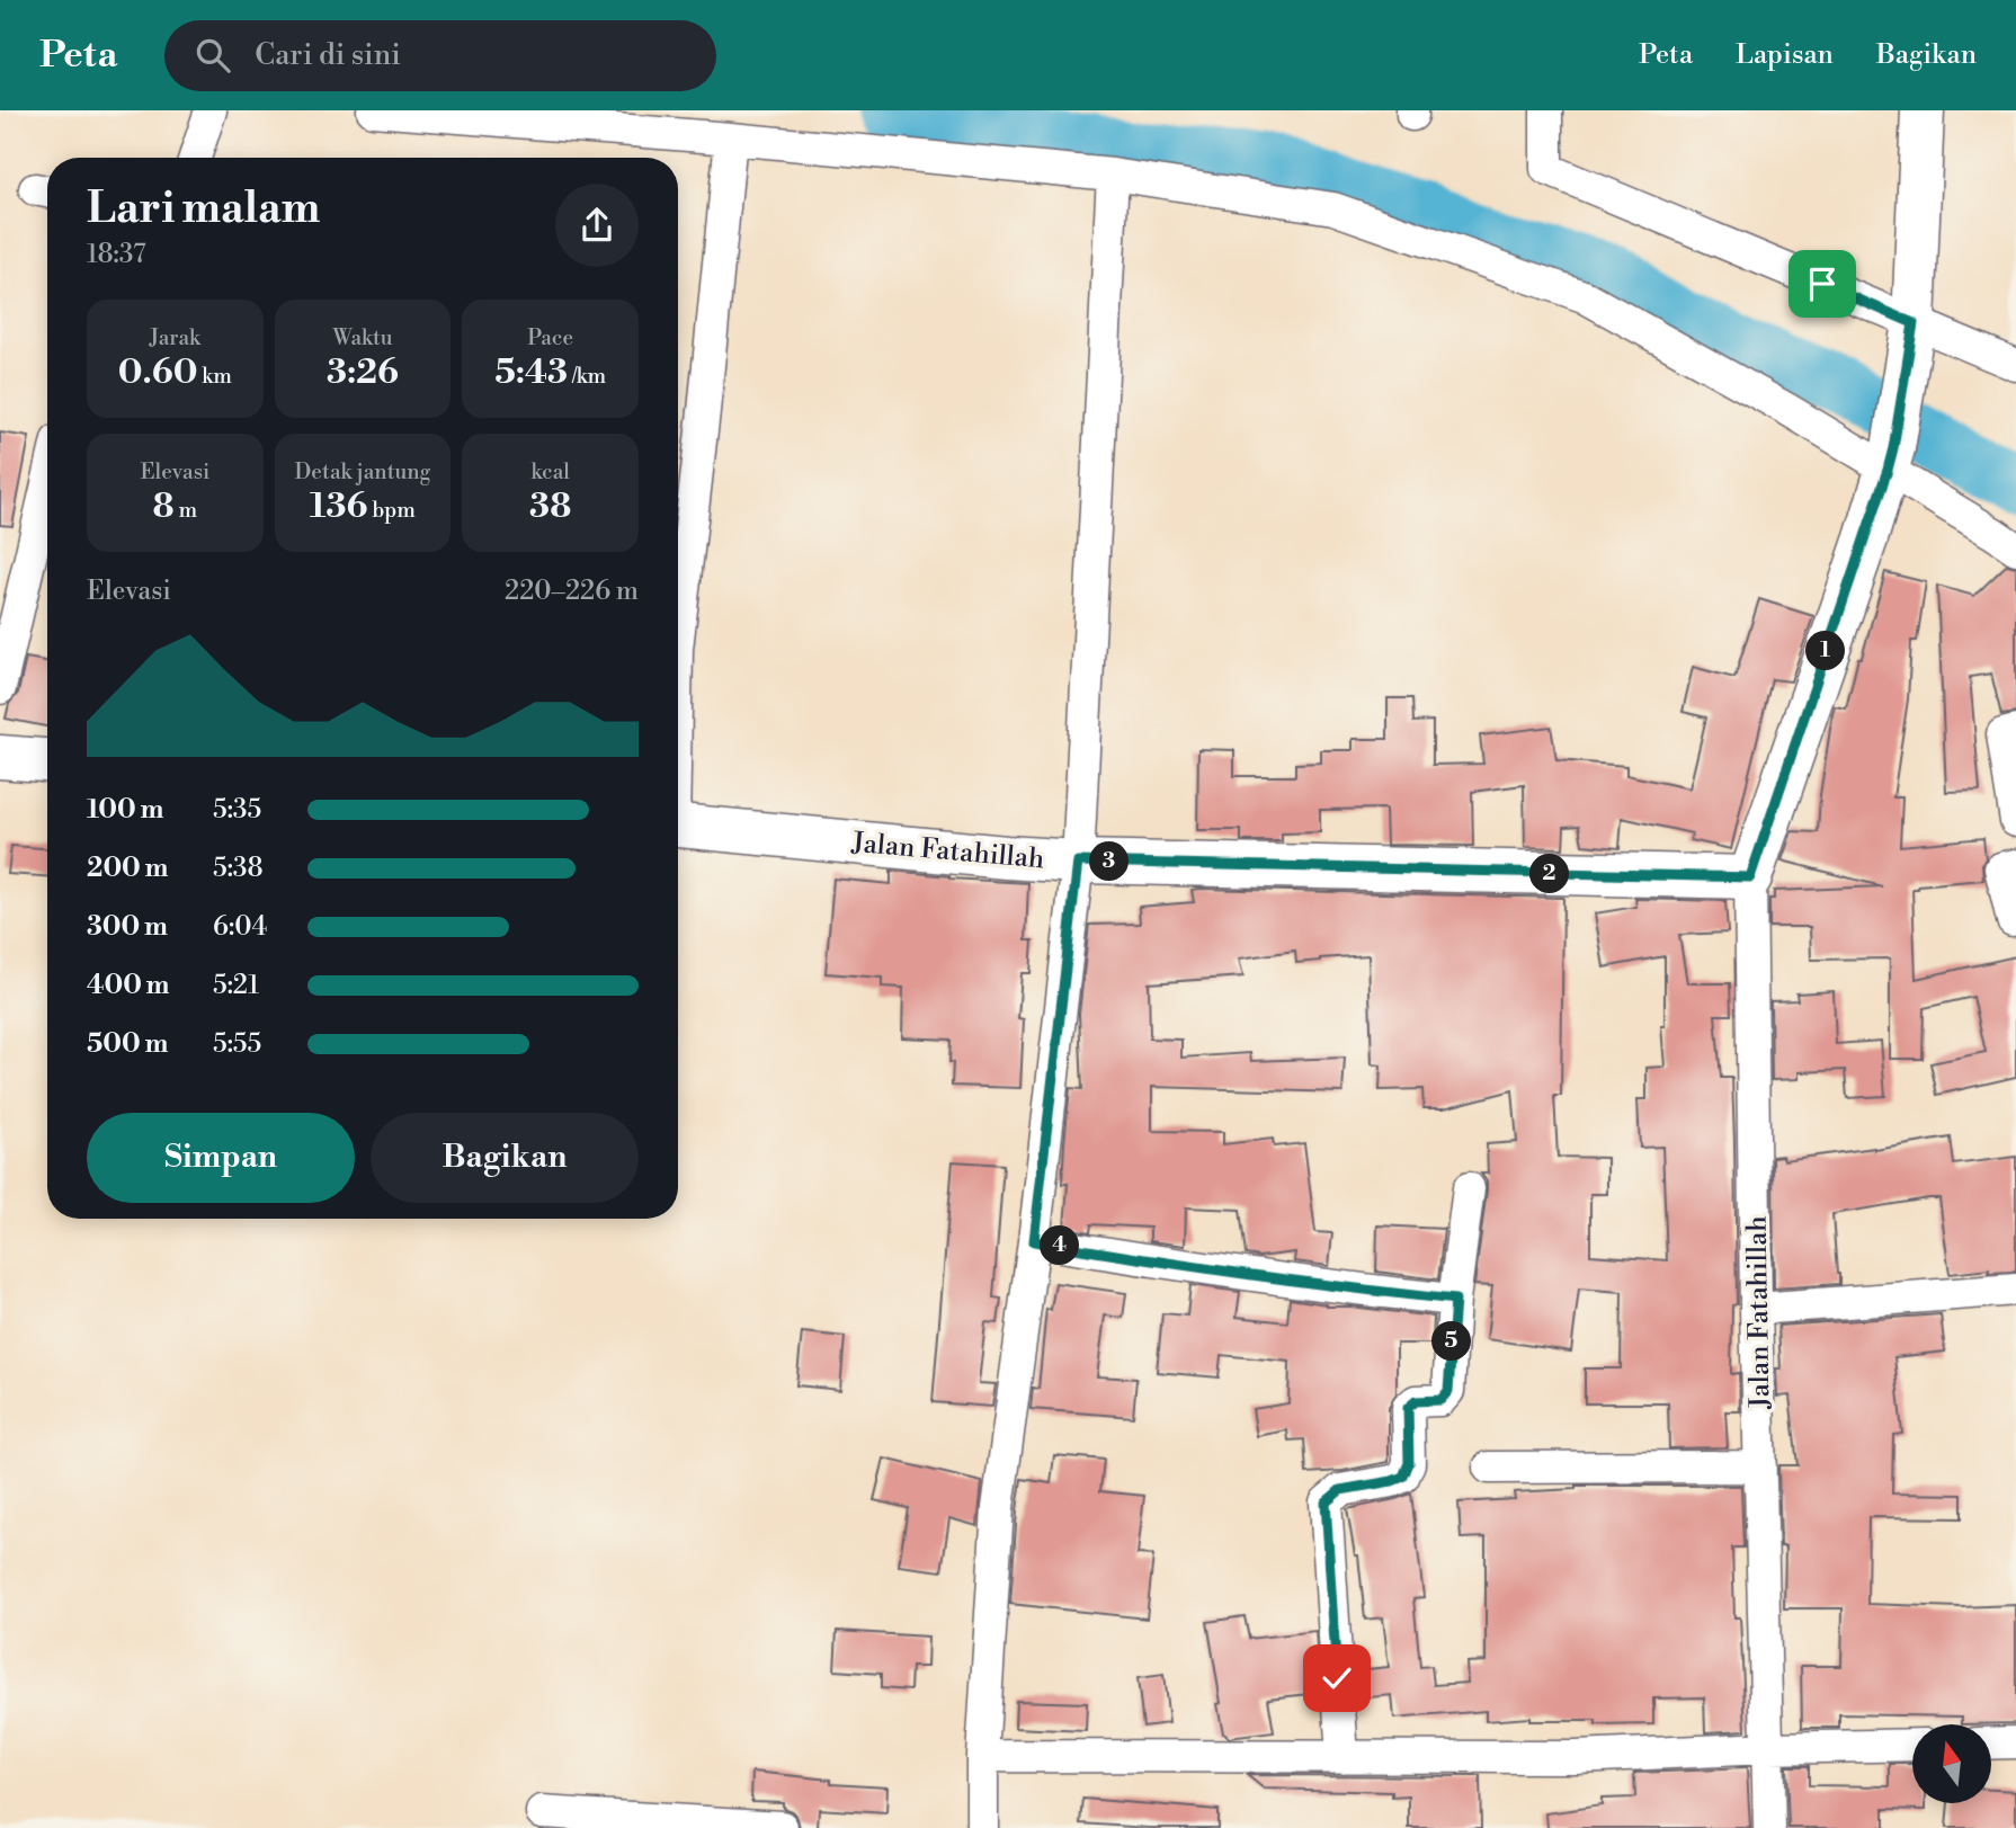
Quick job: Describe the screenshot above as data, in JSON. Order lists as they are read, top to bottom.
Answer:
{
  "streets": {
    "street": ["Jalan Fatahillah"]
  },
  "north": "top",
  "page": {
    "header": "Peta",
    "search": "Cari di sini",
    "nav": ["Peta", "Lapisan", "Bagikan"],
    "heading": ["Lari malam", "18:37"],
    "stats": [
      ["Jarak", "0.60 km"],
      ["Waktu", "3:26"],
      ["Pace", "5:43 /km"],
      ["Elevasi", "8 m"],
      ["Detak jantung", "136 bpm"],
      ["kcal", "38"]
    ],
    "chart": ["Elevasi", "220–226 m"],
    "pins": [
      "1",
      "3",
      "2",
      "4",
      "5"
    ],
    "list": [
      {
        "name": "100 m",
        "note": "5:35"
      },
      {
        "name": "200 m",
        "note": "5:38"
      },
      {
        "name": "300 m",
        "note": "6:04"
      },
      {
        "name": "400 m",
        "note": "5:21"
      },
      {
        "name": "500 m",
        "note": "5:55"
      }
    ],
    "buttons": ["Simpan", "Bagikan"]
  }
}
